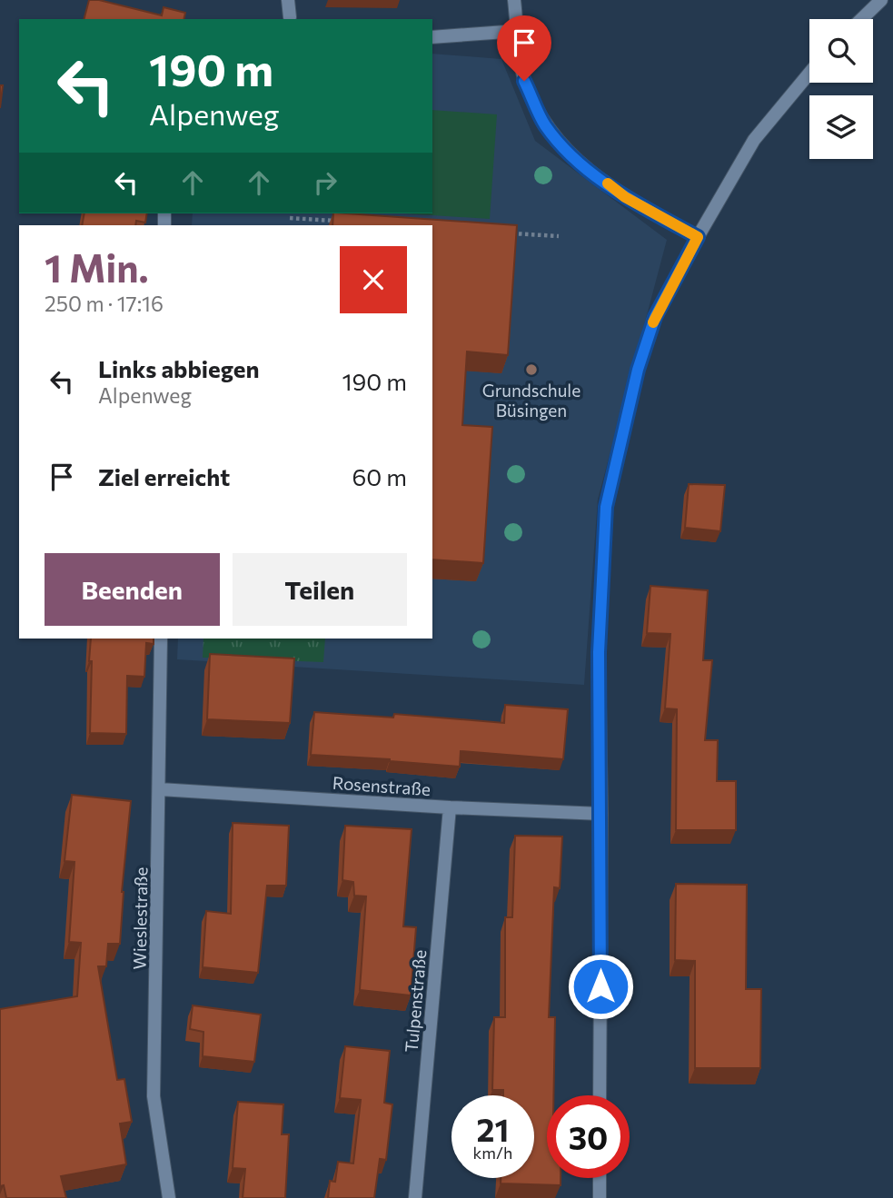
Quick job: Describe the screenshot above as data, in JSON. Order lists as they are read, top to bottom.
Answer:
{
  "streets": {
    "street": ["Rosenstraße", "Wieslestraße", "Tulpenstraße"]
  },
  "crossings": [
    ["Rosenstraße", "Wieslestraße"],
    ["Rosenstraße", "Tulpenstraße"]
  ],
  "places": ["Grundschule Büsingen"],
  "page": {
    "turn": ["190 m", "Alpenweg"],
    "heading": ["1 Min.", "250 m · 17:16"],
    "list": [
      {
        "name": "Links abbiegen",
        "note": "Alpenweg",
        "value": "190 m"
      },
      {
        "name": "Ziel erreicht",
        "value": "60 m"
      }
    ],
    "buttons": ["Beenden", "Teilen"],
    "speed": "21 km/h",
    "limit": "30"
  }
}
